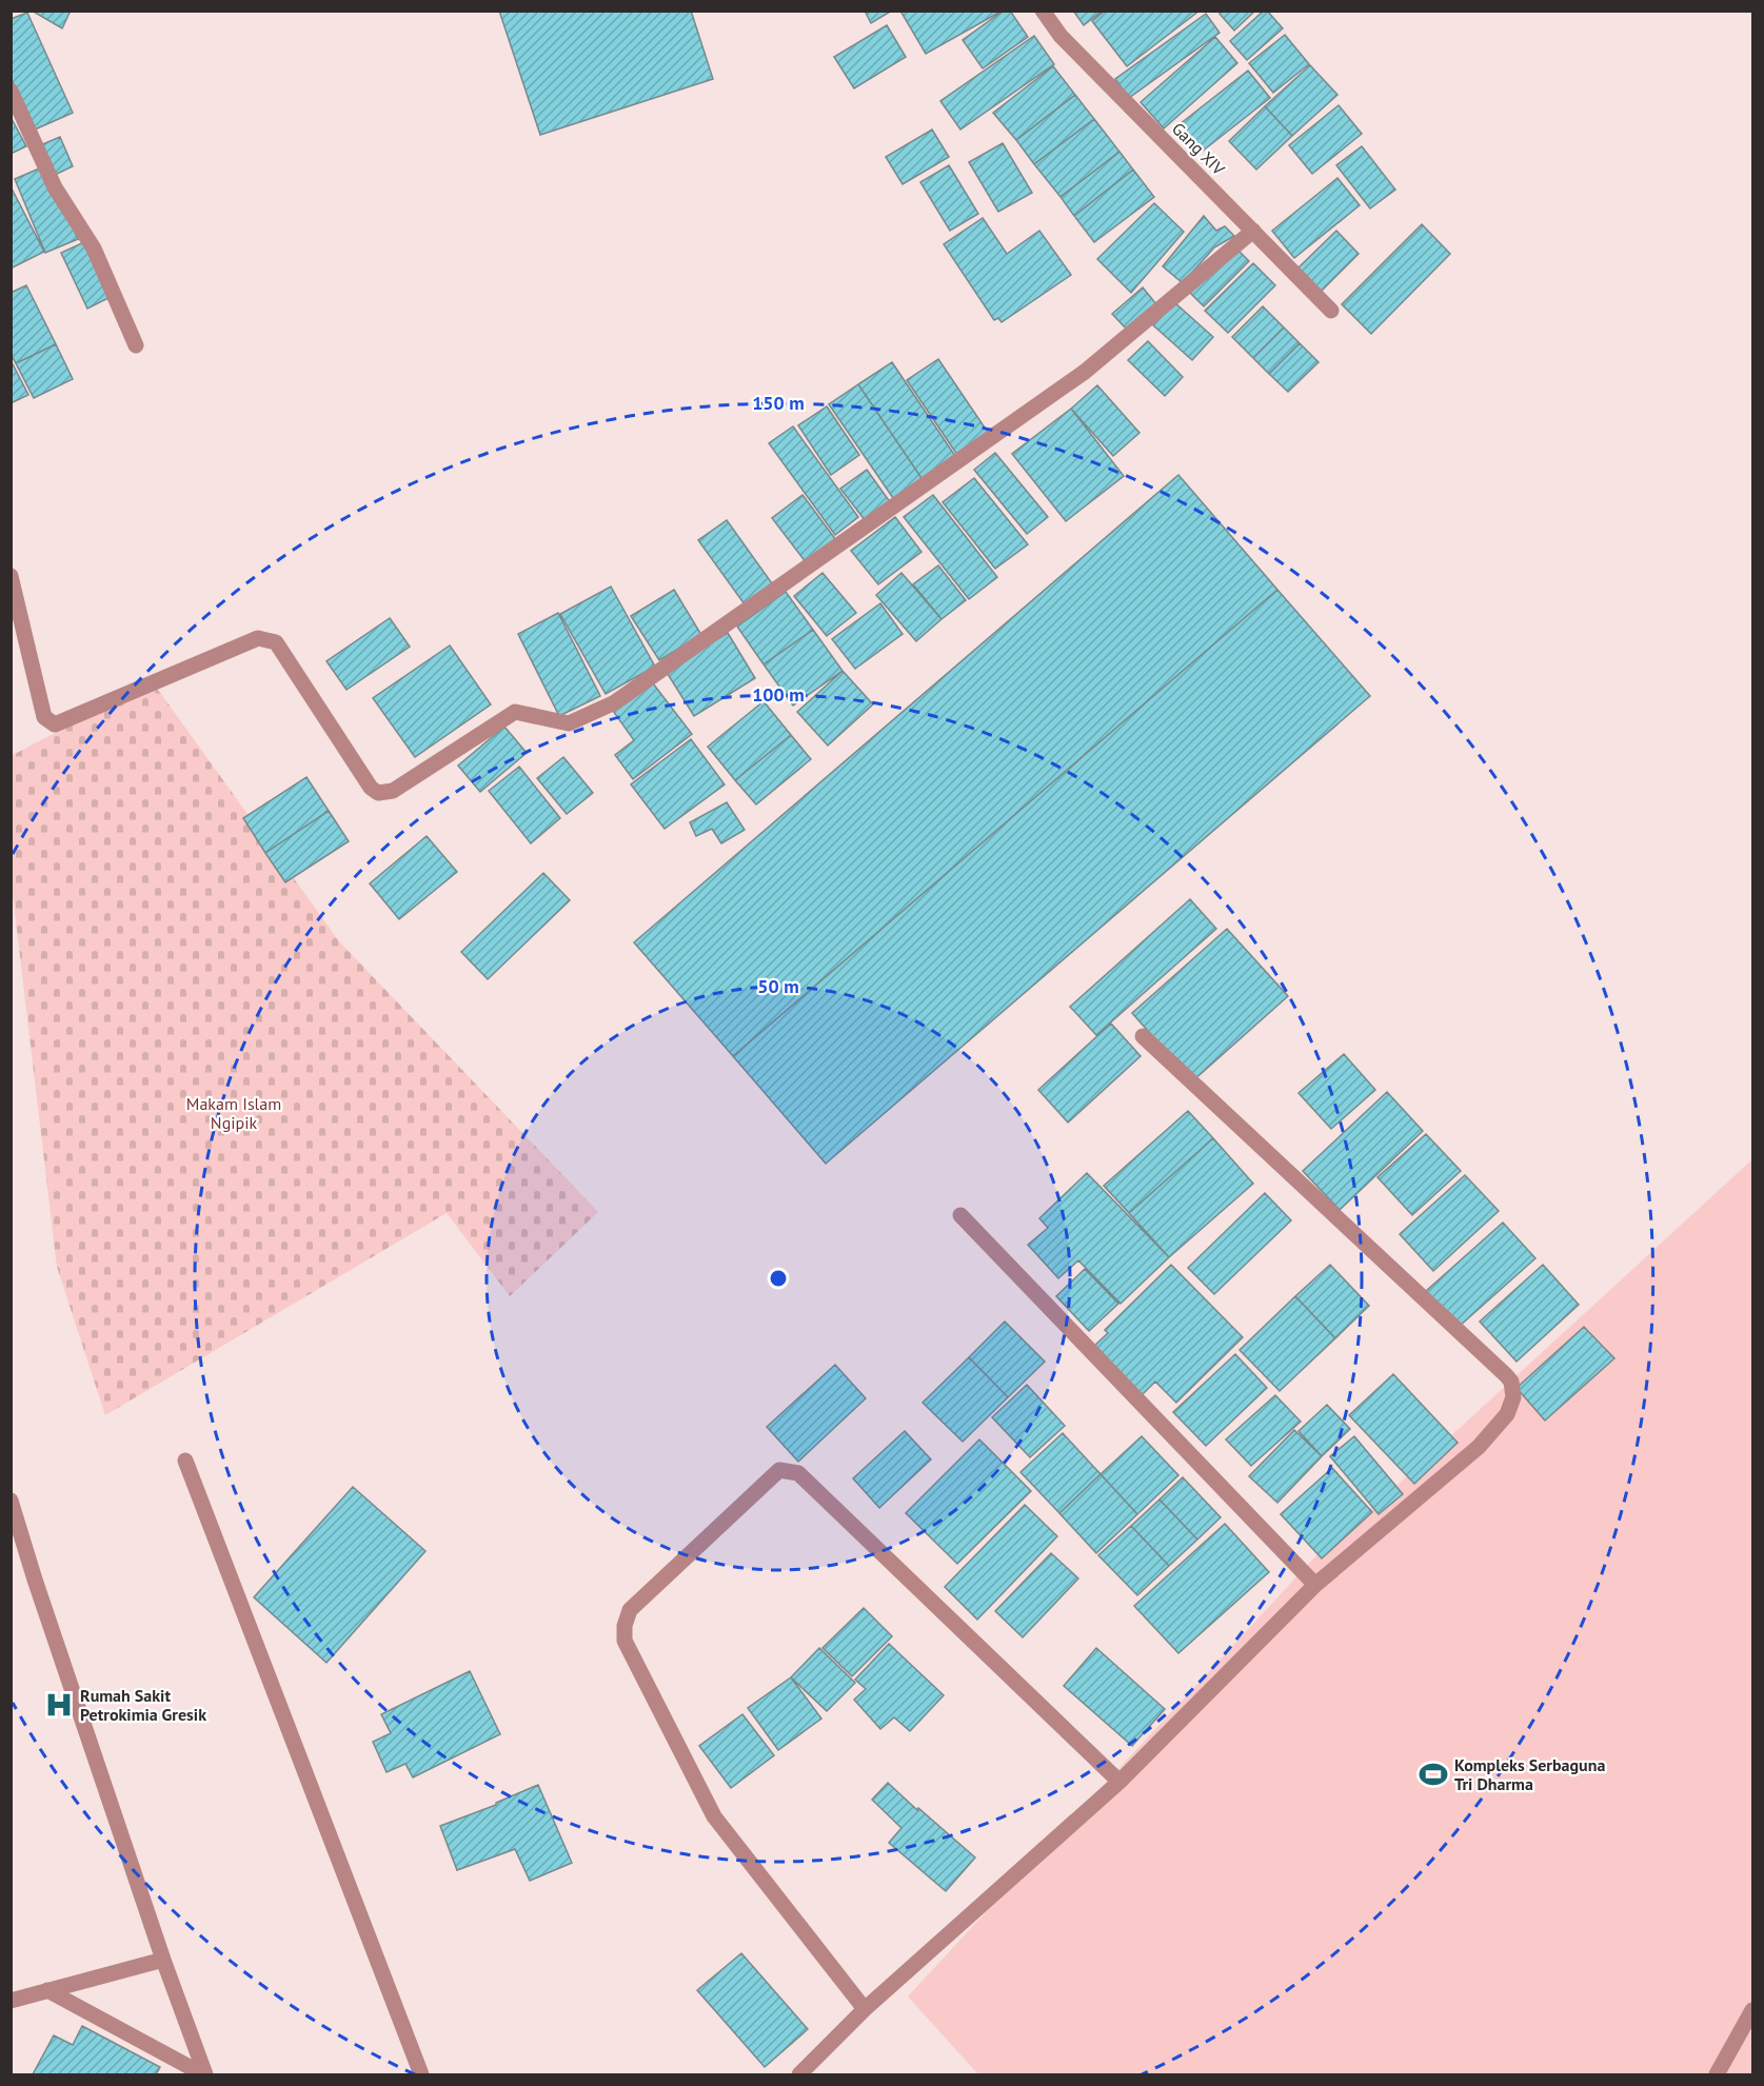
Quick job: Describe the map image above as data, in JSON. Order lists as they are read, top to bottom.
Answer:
{
  "streets": {
    "street": ["Gang XIV"]
  },
  "parks": ["Makam Islam Ngipik"],
  "places": {
    "hospital": ["Rumah Sakit Petrokimia Gresik"],
    "sports": ["Kompleks Serbaguna Tri Dharma"]
  },
  "rings": ["150 m", "100 m", "50 m"]
}
